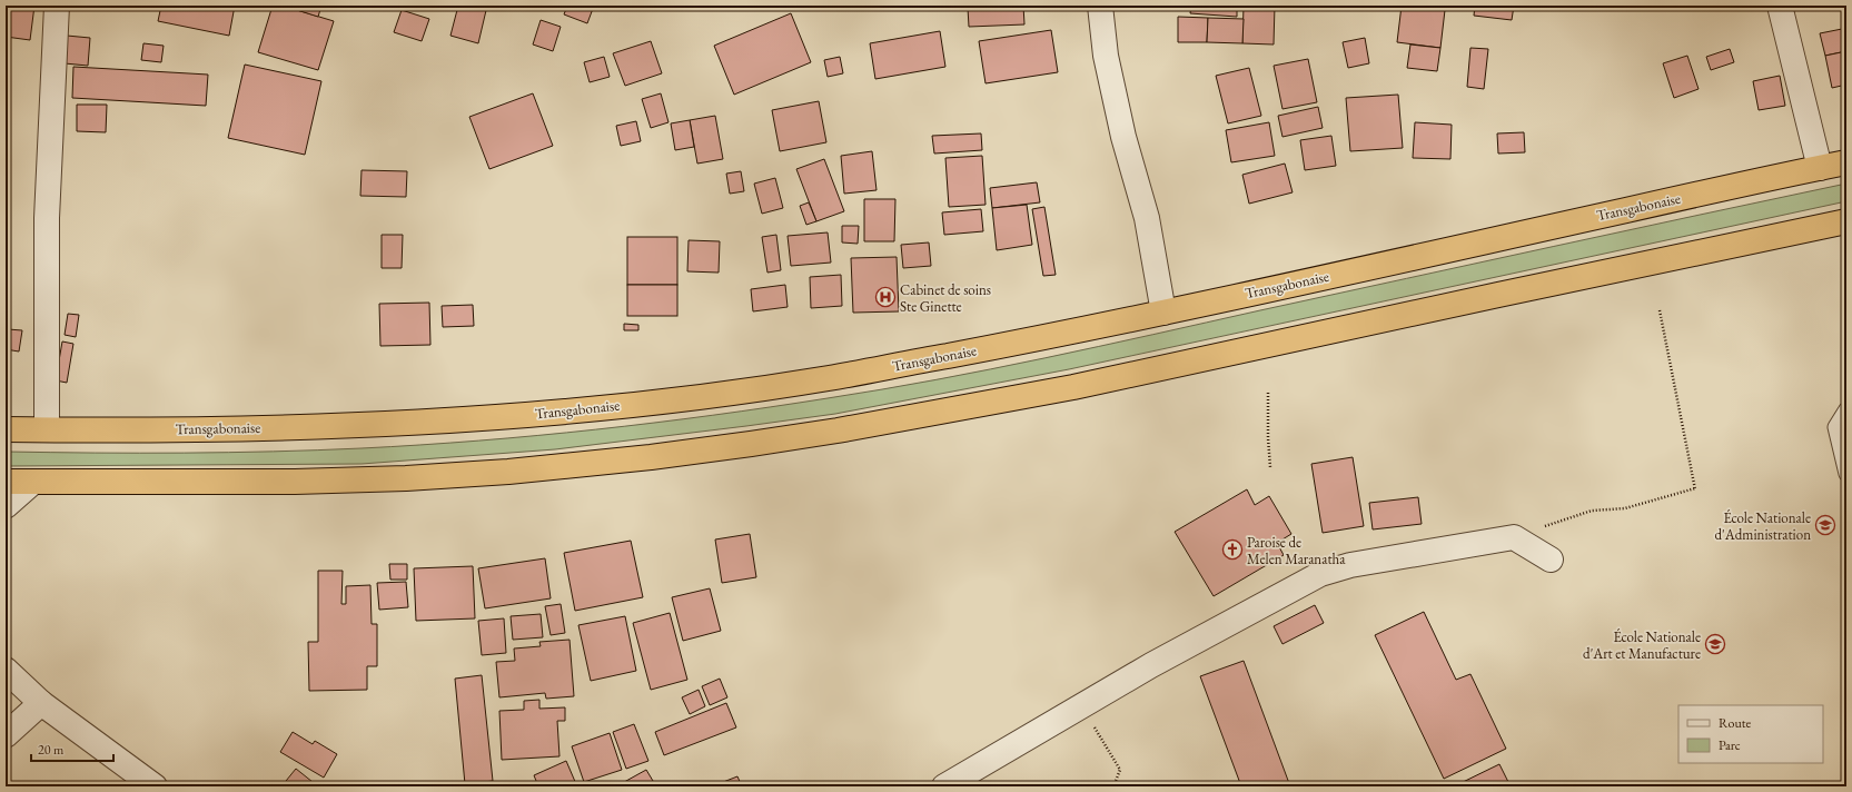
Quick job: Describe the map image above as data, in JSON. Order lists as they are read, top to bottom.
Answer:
{
  "streets": {
    "highway": ["Transgabonaise"]
  },
  "places": {
    "hospital": ["Cabinet de soins Ste Ginette"],
    "school or university": ["École Nationale d'Administration", "École Nationale d'Art et Manufacture"],
    "church": ["Paroise de Melen Maranatha"]
  },
  "legend": ["Route", "Parc"],
  "scale_bar": "20 m"
}
